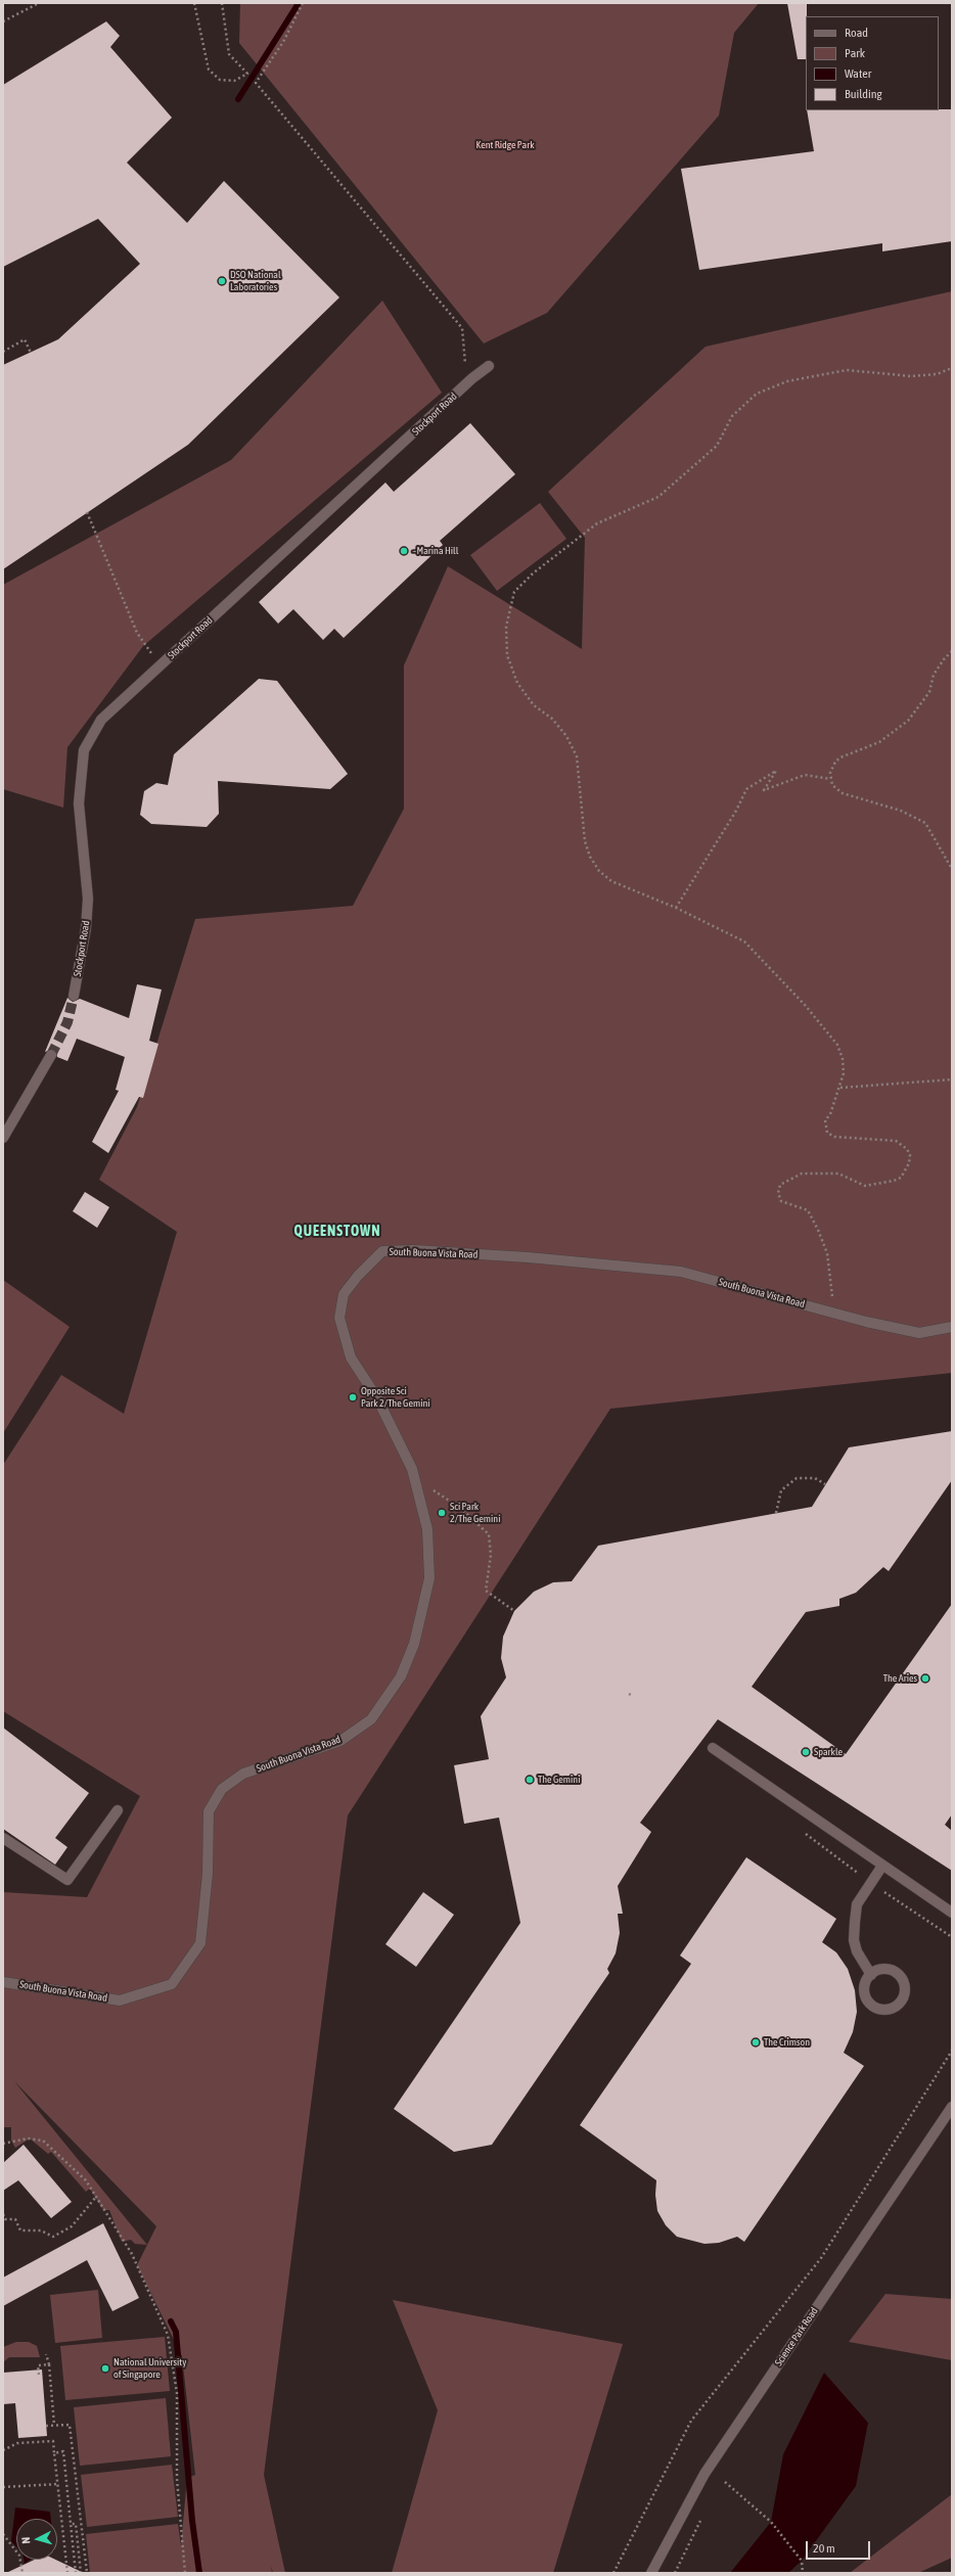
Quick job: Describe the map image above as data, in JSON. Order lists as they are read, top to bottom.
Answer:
{
  "streets": {
    "street": ["Stockport Road", "South Buona Vista Road", "Science Park Road"]
  },
  "districts": ["QUEENSTOWN"],
  "parks": ["Kent Ridge Park"],
  "places": [
    "DSO National Laboratories",
    "~Marina Hill",
    "Opposite Sci Park 2/The Gemini",
    "Sci Park 2/The Gemini",
    "The Aries",
    "Sparkle",
    "The Gemini",
    "The Crimson",
    "National University of Singapore"
  ],
  "legend": [
    "Road",
    "Park",
    "Water",
    "Building"
  ],
  "scale_bar": "20 m",
  "north": "left"
}
